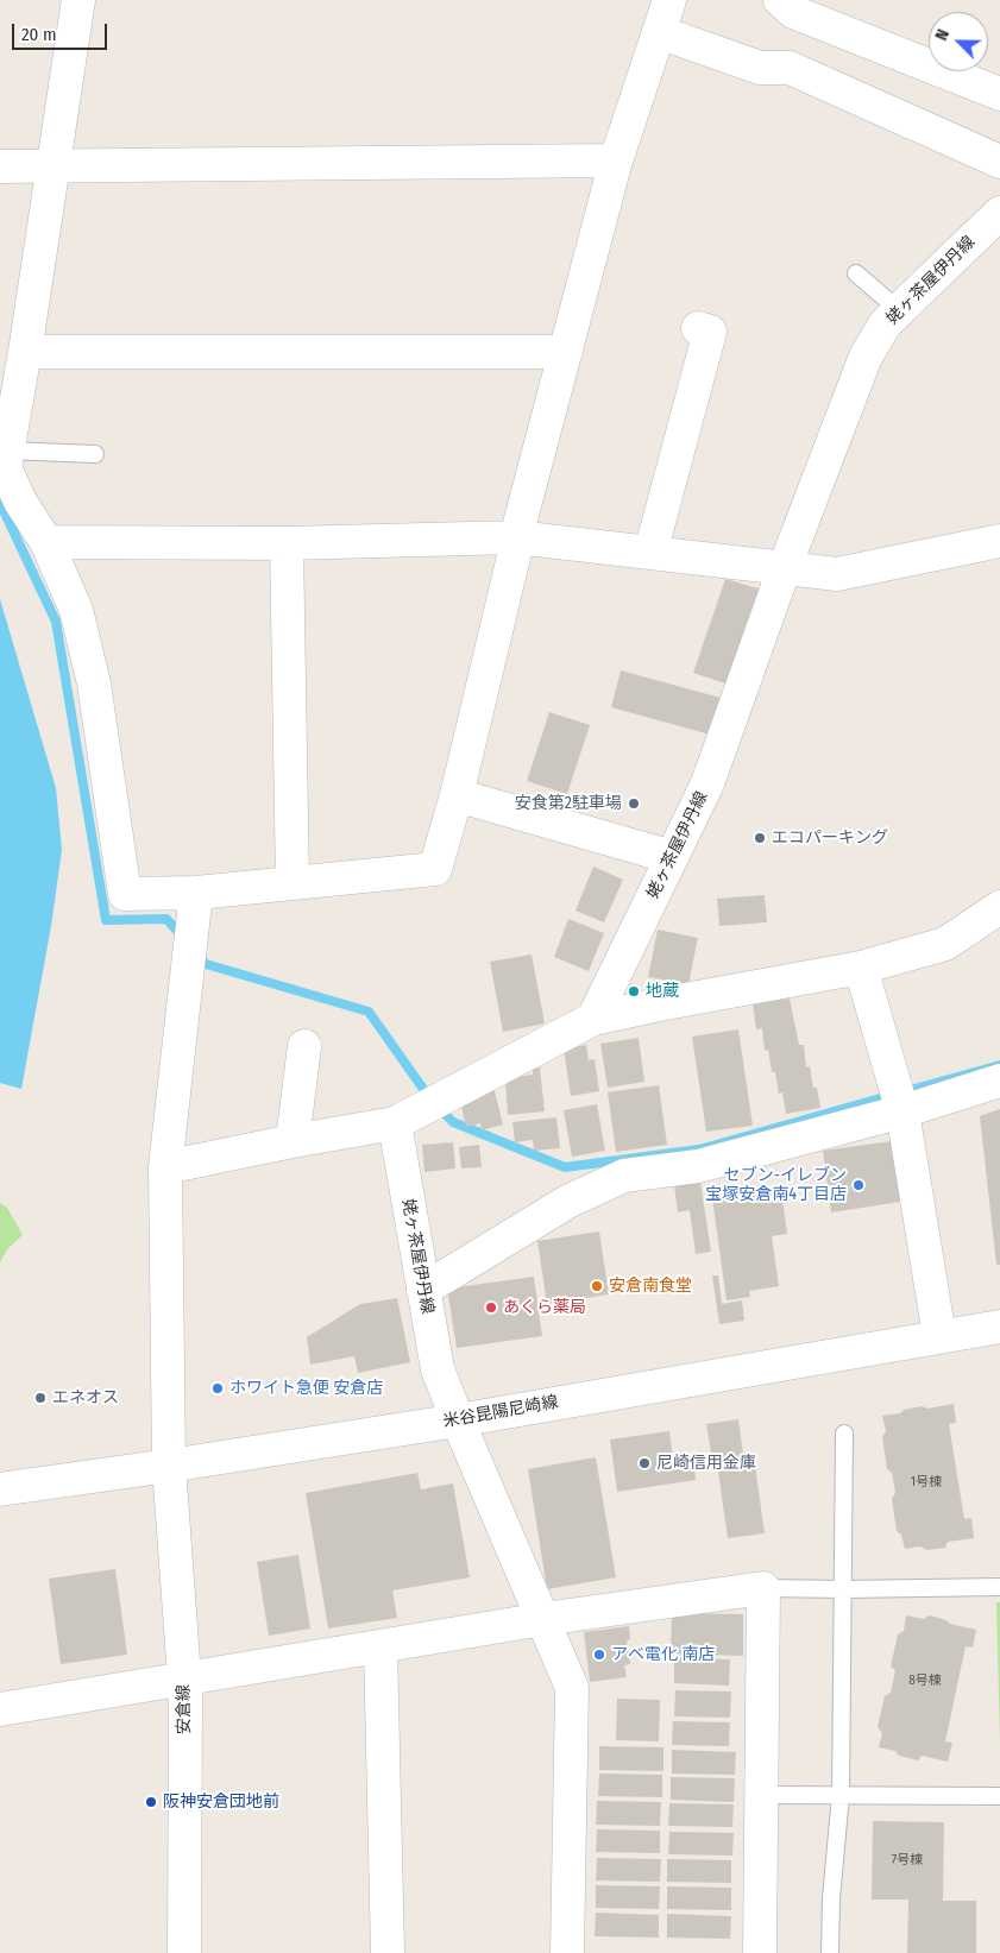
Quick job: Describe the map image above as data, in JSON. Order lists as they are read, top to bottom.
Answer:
{
  "streets": {
    "street": ["姥ヶ茶屋伊丹線", "米谷昆陽尼崎線", "安倉線"]
  },
  "crossings": [
    ["姥ヶ茶屋伊丹線", "米谷昆陽尼崎線"],
    ["米谷昆陽尼崎線", "安倉線"]
  ],
  "places": [
    "安食第2駐車場",
    "エコパーキング",
    "地蔵",
    "セブン-イレブン 宝塚安倉南4丁目店",
    "安倉南食堂",
    "あくら薬局",
    "ホワイト急便 安倉店",
    "エネオス",
    "尼崎信用金庫",
    "アベ電化 南店",
    "阪神安倉団地前"
  ],
  "house_numbers": ["1号棟", "8号棟", "7号棟"],
  "scale_bar": "20 m",
  "north": "top left"
}
